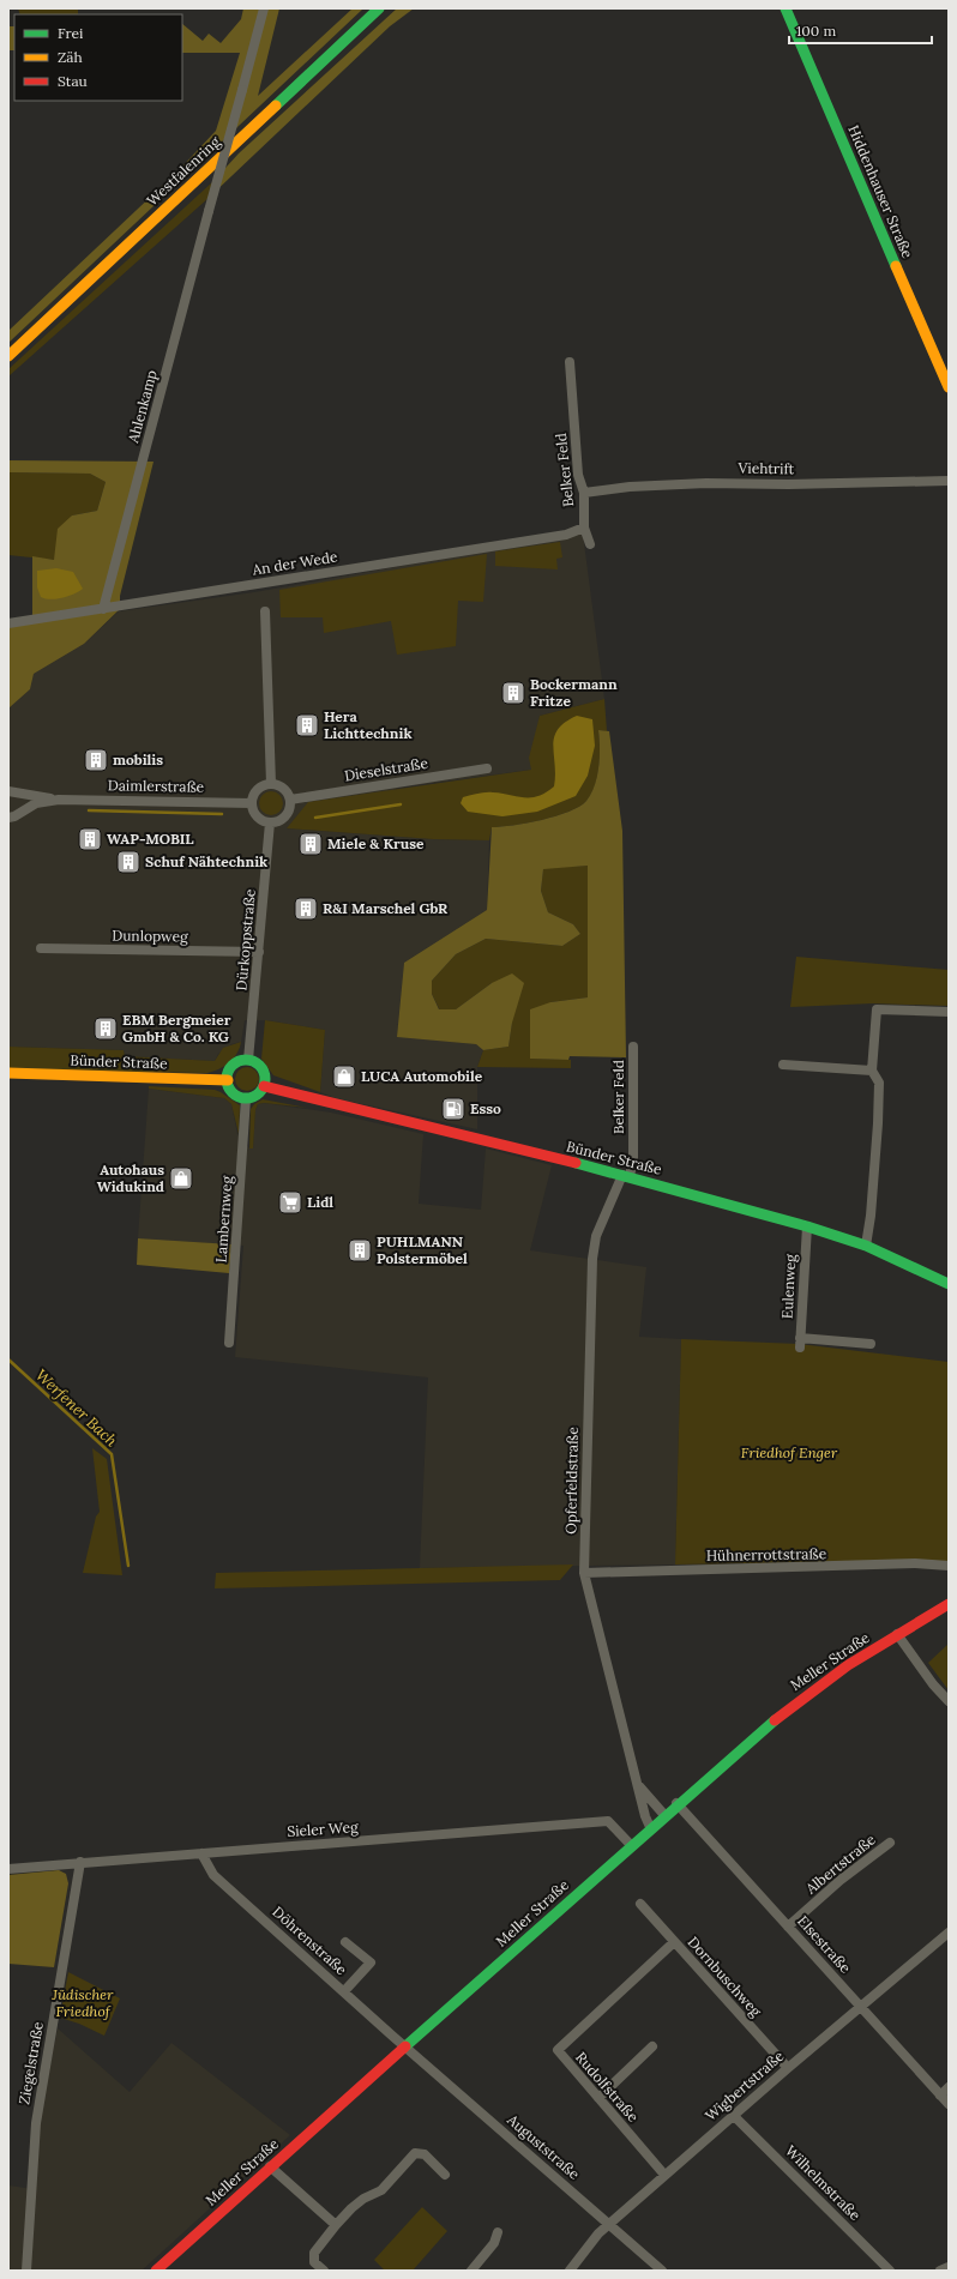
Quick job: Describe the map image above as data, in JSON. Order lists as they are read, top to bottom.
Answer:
{
  "streets": {
    "main road": [
      "Westfalenring",
      "Hiddenhauser Straße",
      "Bünder Straße",
      "Meller Straße"
    ],
    "street": [
      "Ahlenkamp",
      "Viehtrift",
      "Belker Feld",
      "An der Wede",
      "Dieselstraße",
      "Daimlerstraße",
      "Dunlopweg",
      "Dürkoppstraße",
      "Lambernweg",
      "Eulenweg",
      "Opferfeldstraße",
      "Hühnerrottstraße",
      "Sieler Weg",
      "Albertstraße",
      "Döhrenstraße",
      "Elsestraße",
      "Dornbuschweg",
      "Ziegelstraße",
      "Wigbertstraße",
      "Rudolfstraße",
      "Auguststraße",
      "Wilhelmstraße"
    ]
  },
  "crossings": [
    ["Ahlenkamp", "An der Wede"],
    ["Viehtrift", "Belker Feld"],
    ["Belker Feld", "An der Wede"],
    ["Belker Feld", "Bünder Straße"],
    ["Belker Feld", "Opferfeldstraße"],
    ["Dieselstraße", "Daimlerstraße"],
    ["Dieselstraße", "Dürkoppstraße"],
    ["Daimlerstraße", "Dürkoppstraße"],
    ["Dunlopweg", "Dürkoppstraße"],
    ["Dürkoppstraße", "Bünder Straße"],
    ["Dürkoppstraße", "Lambernweg"],
    ["Bünder Straße", "Lambernweg"],
    ["Bünder Straße", "Eulenweg"],
    ["Bünder Straße", "Opferfeldstraße"],
    ["Opferfeldstraße", "Hühnerrottstraße"],
    ["Opferfeldstraße", "Meller Straße"],
    ["Meller Straße", "Sieler Weg"],
    ["Meller Straße", "Döhrenstraße"],
    ["Meller Straße", "Elsestraße"],
    ["Meller Straße", "Auguststraße"],
    ["Sieler Weg", "Döhrenstraße"],
    ["Sieler Weg", "Ziegelstraße"],
    ["Albertstraße", "Elsestraße"],
    ["Döhrenstraße", "Auguststraße"],
    ["Elsestraße", "Wigbertstraße"],
    ["Dornbuschweg", "Wigbertstraße"],
    ["Dornbuschweg", "Rudolfstraße"],
    ["Wigbertstraße", "Rudolfstraße"],
    ["Wigbertstraße", "Auguststraße"],
    ["Wigbertstraße", "Wilhelmstraße"]
  ],
  "water": ["Werfener Bach"],
  "parks": ["Friedhof Enger", "Jüdischer Friedhof"],
  "places": {
    "building": [
      "Bockermann Fritze",
      "Hera Lichttechnik",
      "mobilis",
      "WAP-MOBIL",
      "Miele & Kruse",
      "Schuf Nähtechnik",
      "R&I Marschel GbR",
      "EBM Bergmeier GmbH & Co. KG",
      "PUHLMANN Polstermöbel"
    ],
    "shop": ["LUCA Automobile", "Autohaus Widukind"],
    "fuel station": ["Esso"],
    "supermarket": ["Lidl"]
  },
  "legend": ["Frei", "Zäh", "Stau"],
  "scale_bar": "100 m"
}
